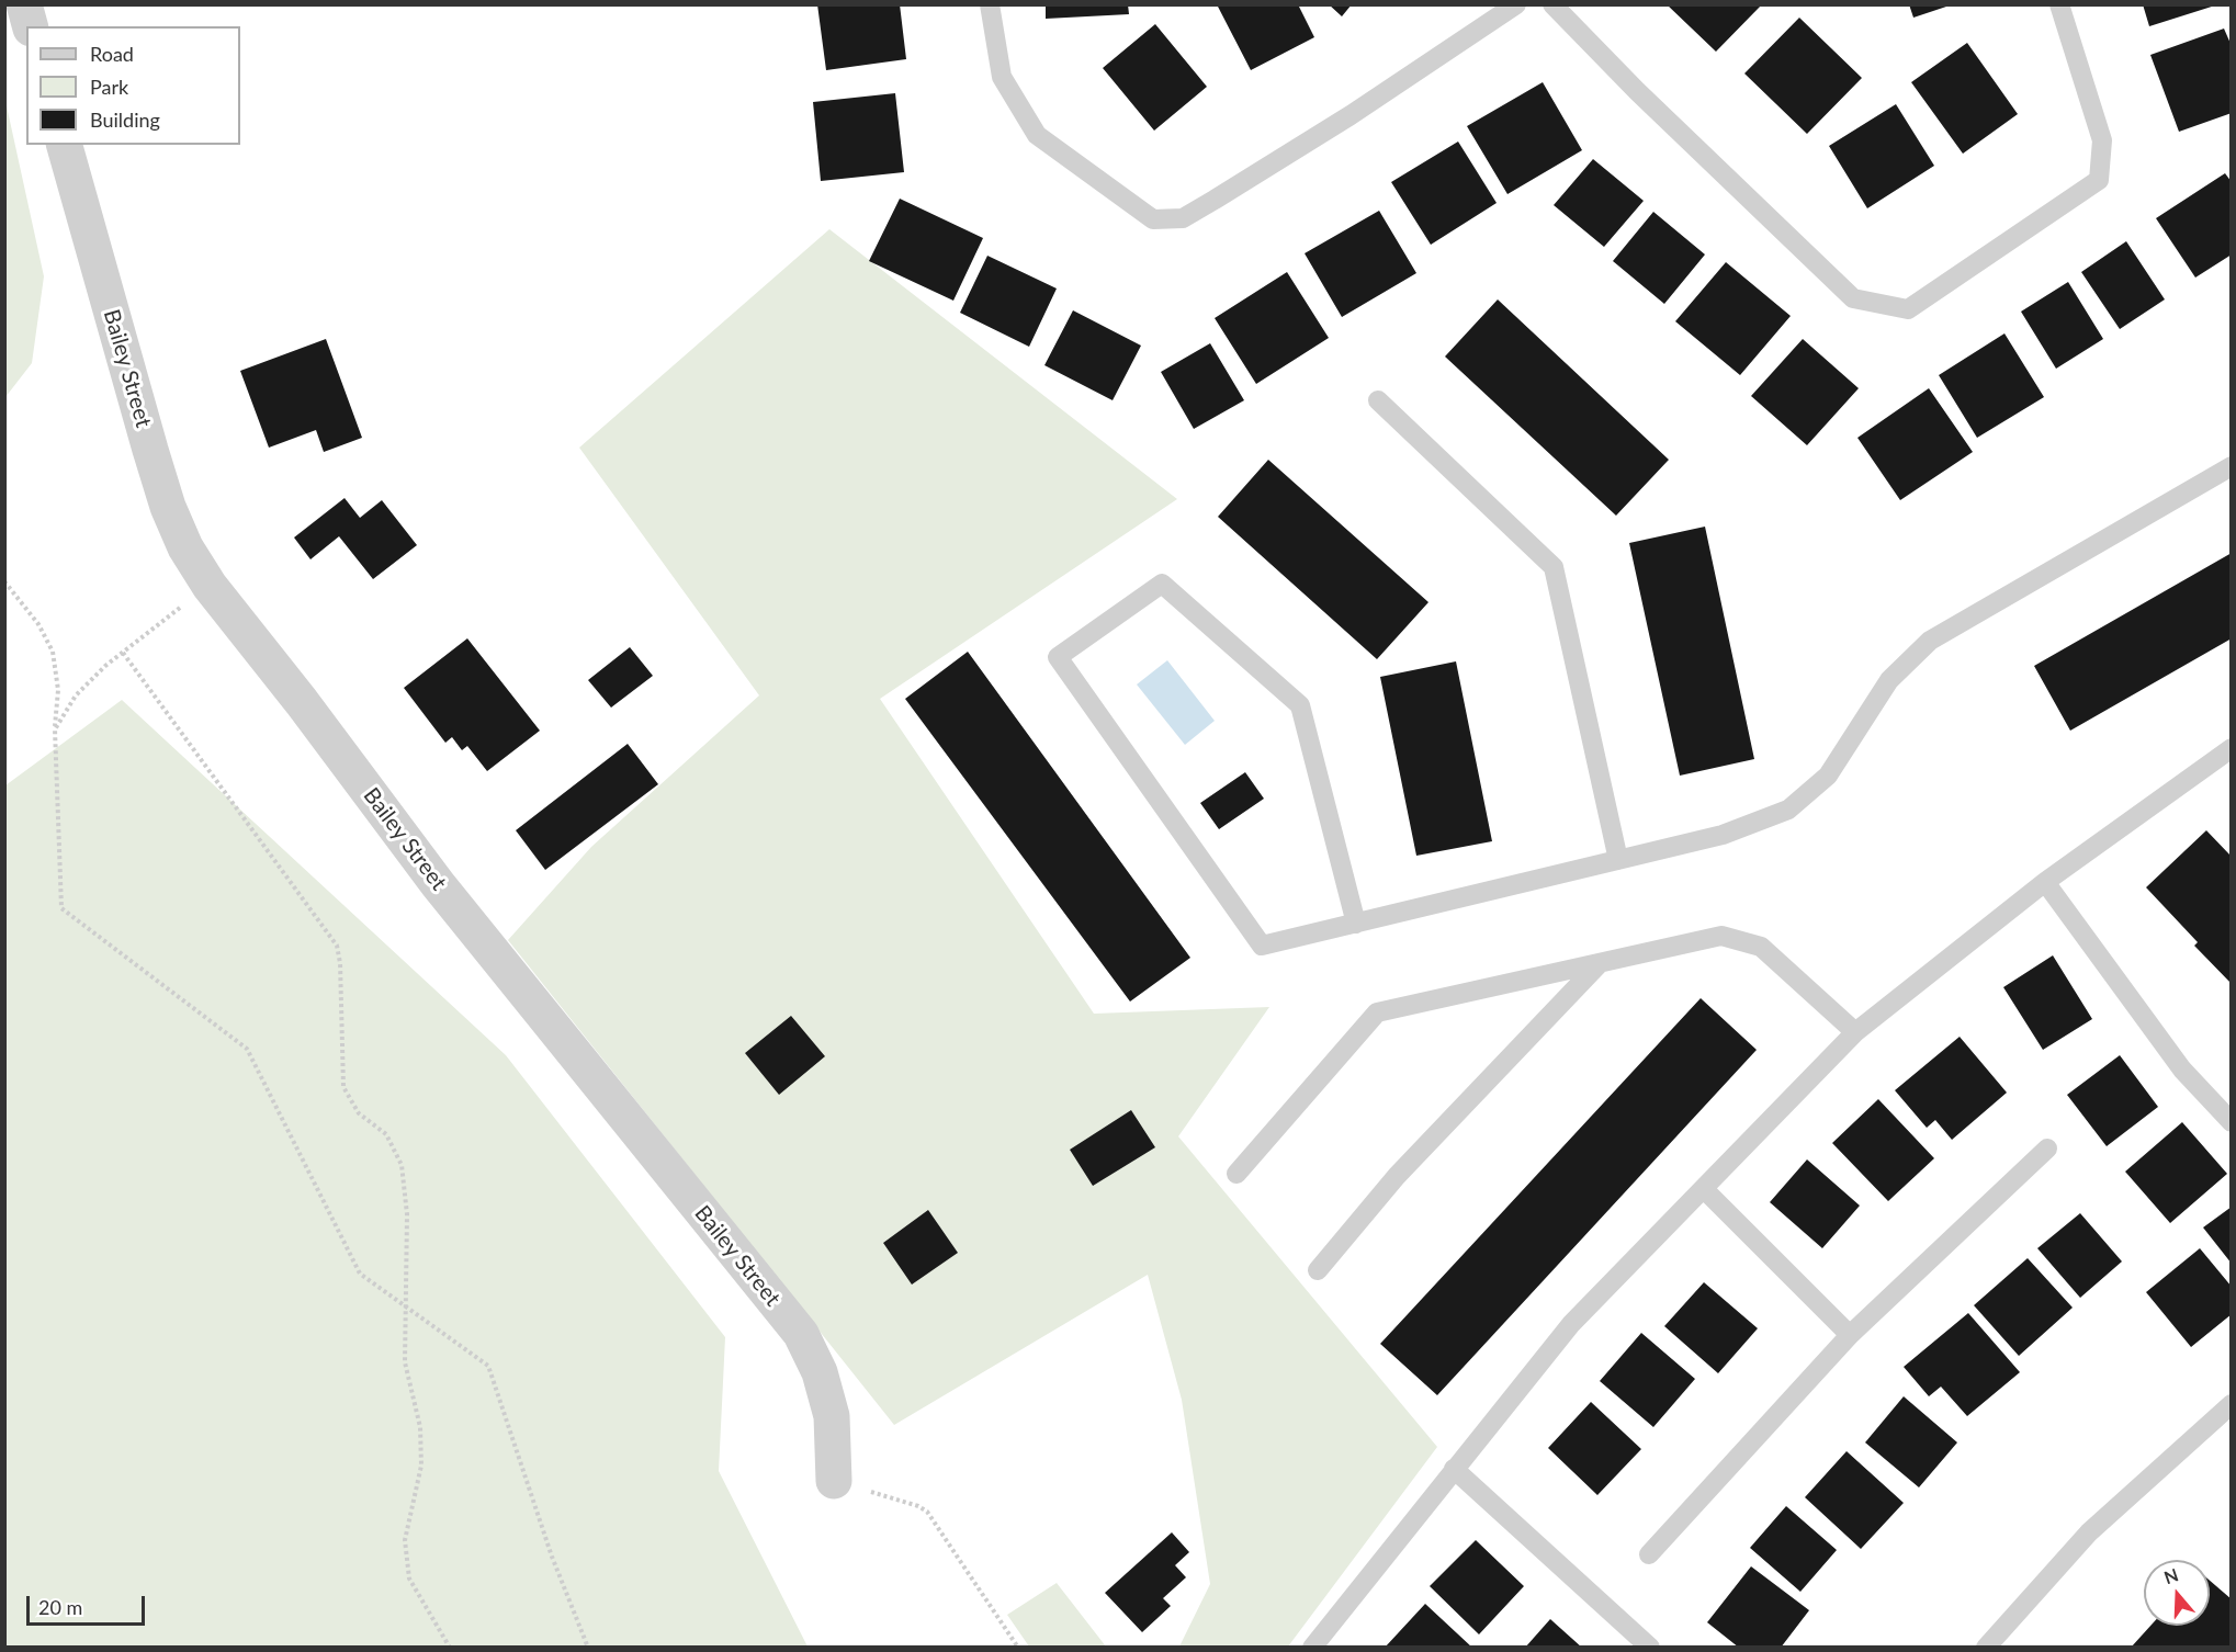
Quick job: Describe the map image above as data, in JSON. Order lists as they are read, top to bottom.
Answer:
{
  "streets": {
    "street": ["Bailey Street"]
  },
  "legend": ["Road", "Park", "Building"],
  "scale_bar": "20 m",
  "north": "top"
}
